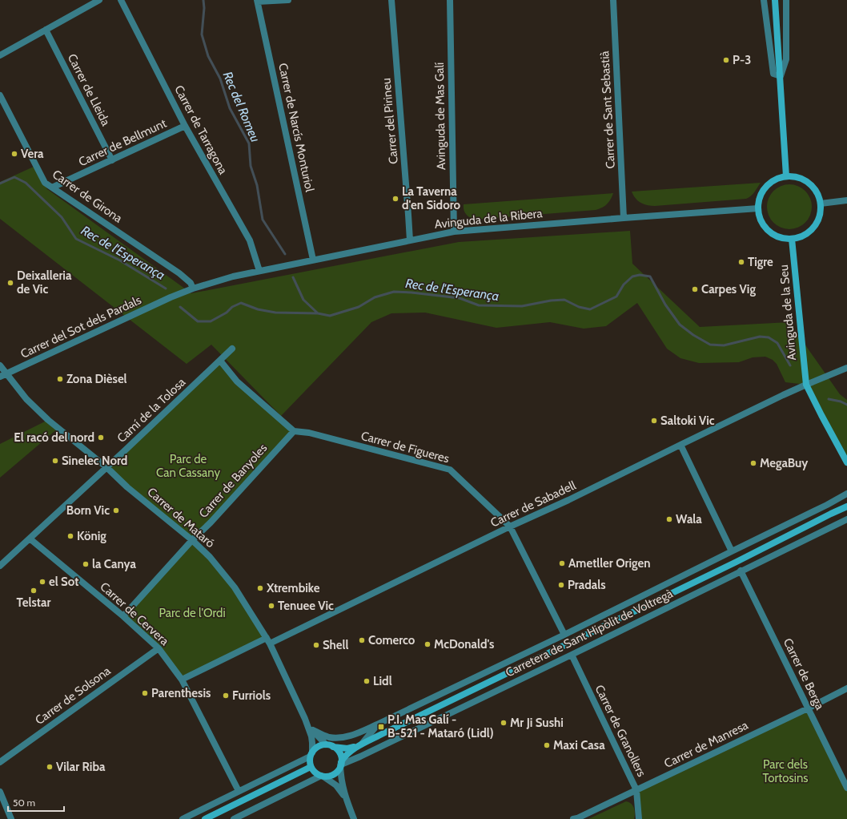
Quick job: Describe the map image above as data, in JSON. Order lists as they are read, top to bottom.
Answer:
{
  "streets": {
    "street": [
      "Carrer de Lleida",
      "Carrer de Sant Sebastià",
      "Avinguda de Mas Galí",
      "Carrer del Pirineu",
      "Carrer de Narcís Monturiol",
      "Carrer de Tarragona",
      "Carrer de Bellmunt",
      "Carrer de Girona",
      "Avinguda de la Ribera",
      "Avinguda de la Seu",
      "Carrer del Sot dels Pardals",
      "Camí de la Tolosa",
      "Carrer de Figueres",
      "Carrer de Banyoles",
      "Carrer de Sabadell",
      "Carrer de Mataró",
      "Carrer de Cervera",
      "Carretera de Sant Hipòlit de Voltregà",
      "Carrer de Berga",
      "Carrer de Solsona",
      "Carrer de Granollers",
      "Carrer de Manresa"
    ]
  },
  "crossings": [
    ["Carrer de Lleida", "Carrer de Bellmunt"],
    ["Carrer de Sant Sebastià", "Avinguda de la Ribera"],
    ["Avinguda de Mas Galí", "Avinguda de la Ribera"],
    ["Carrer del Pirineu", "Avinguda de la Ribera"],
    ["Carrer de Narcís Monturiol", "Avinguda de la Ribera"],
    ["Carrer de Tarragona", "Carrer de Bellmunt"],
    ["Carrer de Tarragona", "Avinguda de la Ribera"],
    ["Carrer de Bellmunt", "Carrer de Girona"],
    ["Carrer de Girona", "Avinguda de la Ribera"],
    ["Avinguda de la Ribera", "Avinguda de la Seu"],
    ["Avinguda de la Ribera", "Carrer del Sot dels Pardals"],
    ["Avinguda de la Seu", "Carrer de Sabadell"],
    ["Carrer del Sot dels Pardals", "Carrer de Mataró"],
    ["Camí de la Tolosa", "Carrer de Mataró"],
    ["Camí de la Tolosa", "Carrer de Cervera"],
    ["Carrer de Figueres", "Carrer de Banyoles"],
    ["Carrer de Figueres", "Carrer de Sabadell"],
    ["Carrer de Figueres", "Carretera de Sant Hipòlit de Voltregà"],
    ["Carrer de Banyoles", "Carrer de Mataró"],
    ["Carrer de Banyoles", "Carrer de Cervera"],
    ["Carrer de Sabadell", "Carrer de Mataró"],
    ["Carrer de Sabadell", "Carrer de Cervera"],
    ["Carrer de Mataró", "Carretera de Sant Hipòlit de Voltregà"],
    ["Carrer de Cervera", "Carrer de Solsona"],
    ["Carretera de Sant Hipòlit de Voltregà", "Carrer de Berga"],
    ["Carretera de Sant Hipòlit de Voltregà", "Carrer de Granollers"],
    ["Carrer de Berga", "Carrer de Manresa"],
    ["Carrer de Granollers", "Carrer de Manresa"]
  ],
  "water": ["Rec del Romeu", "Rec de l'Esperança"],
  "parks": ["Parc de Can Cassany", "Parc de l'Ordi", "Parc dels Tortosins"],
  "places": {
    "other": [
      "P-3",
      "Vera",
      "La Taverna d'en Sidoro",
      "Tigre",
      "Deixalleria de Vic",
      "Carpes Vig",
      "Zona Dièsel",
      "Saltoki Vic",
      "El racó del nord",
      "Sinelec Nord",
      "MegaBuy",
      "Born Vic",
      "Wala",
      "König",
      "Ametller Origen",
      "la Canya",
      "el Sot",
      "Pradals",
      "Xtrembike",
      "Telstar",
      "Tenuee Vic",
      "Comerco",
      "McDonald's",
      "Shell",
      "Lidl",
      "Parenthesis",
      "Furriols",
      "Mr Ji Sushi",
      "Maxi Casa",
      "Vilar Riba"
    ],
    "transit": ["P.I. Mas Galí - B-521 - Mataró (Lidl)"]
  },
  "scale_bar": "50 m"
}
